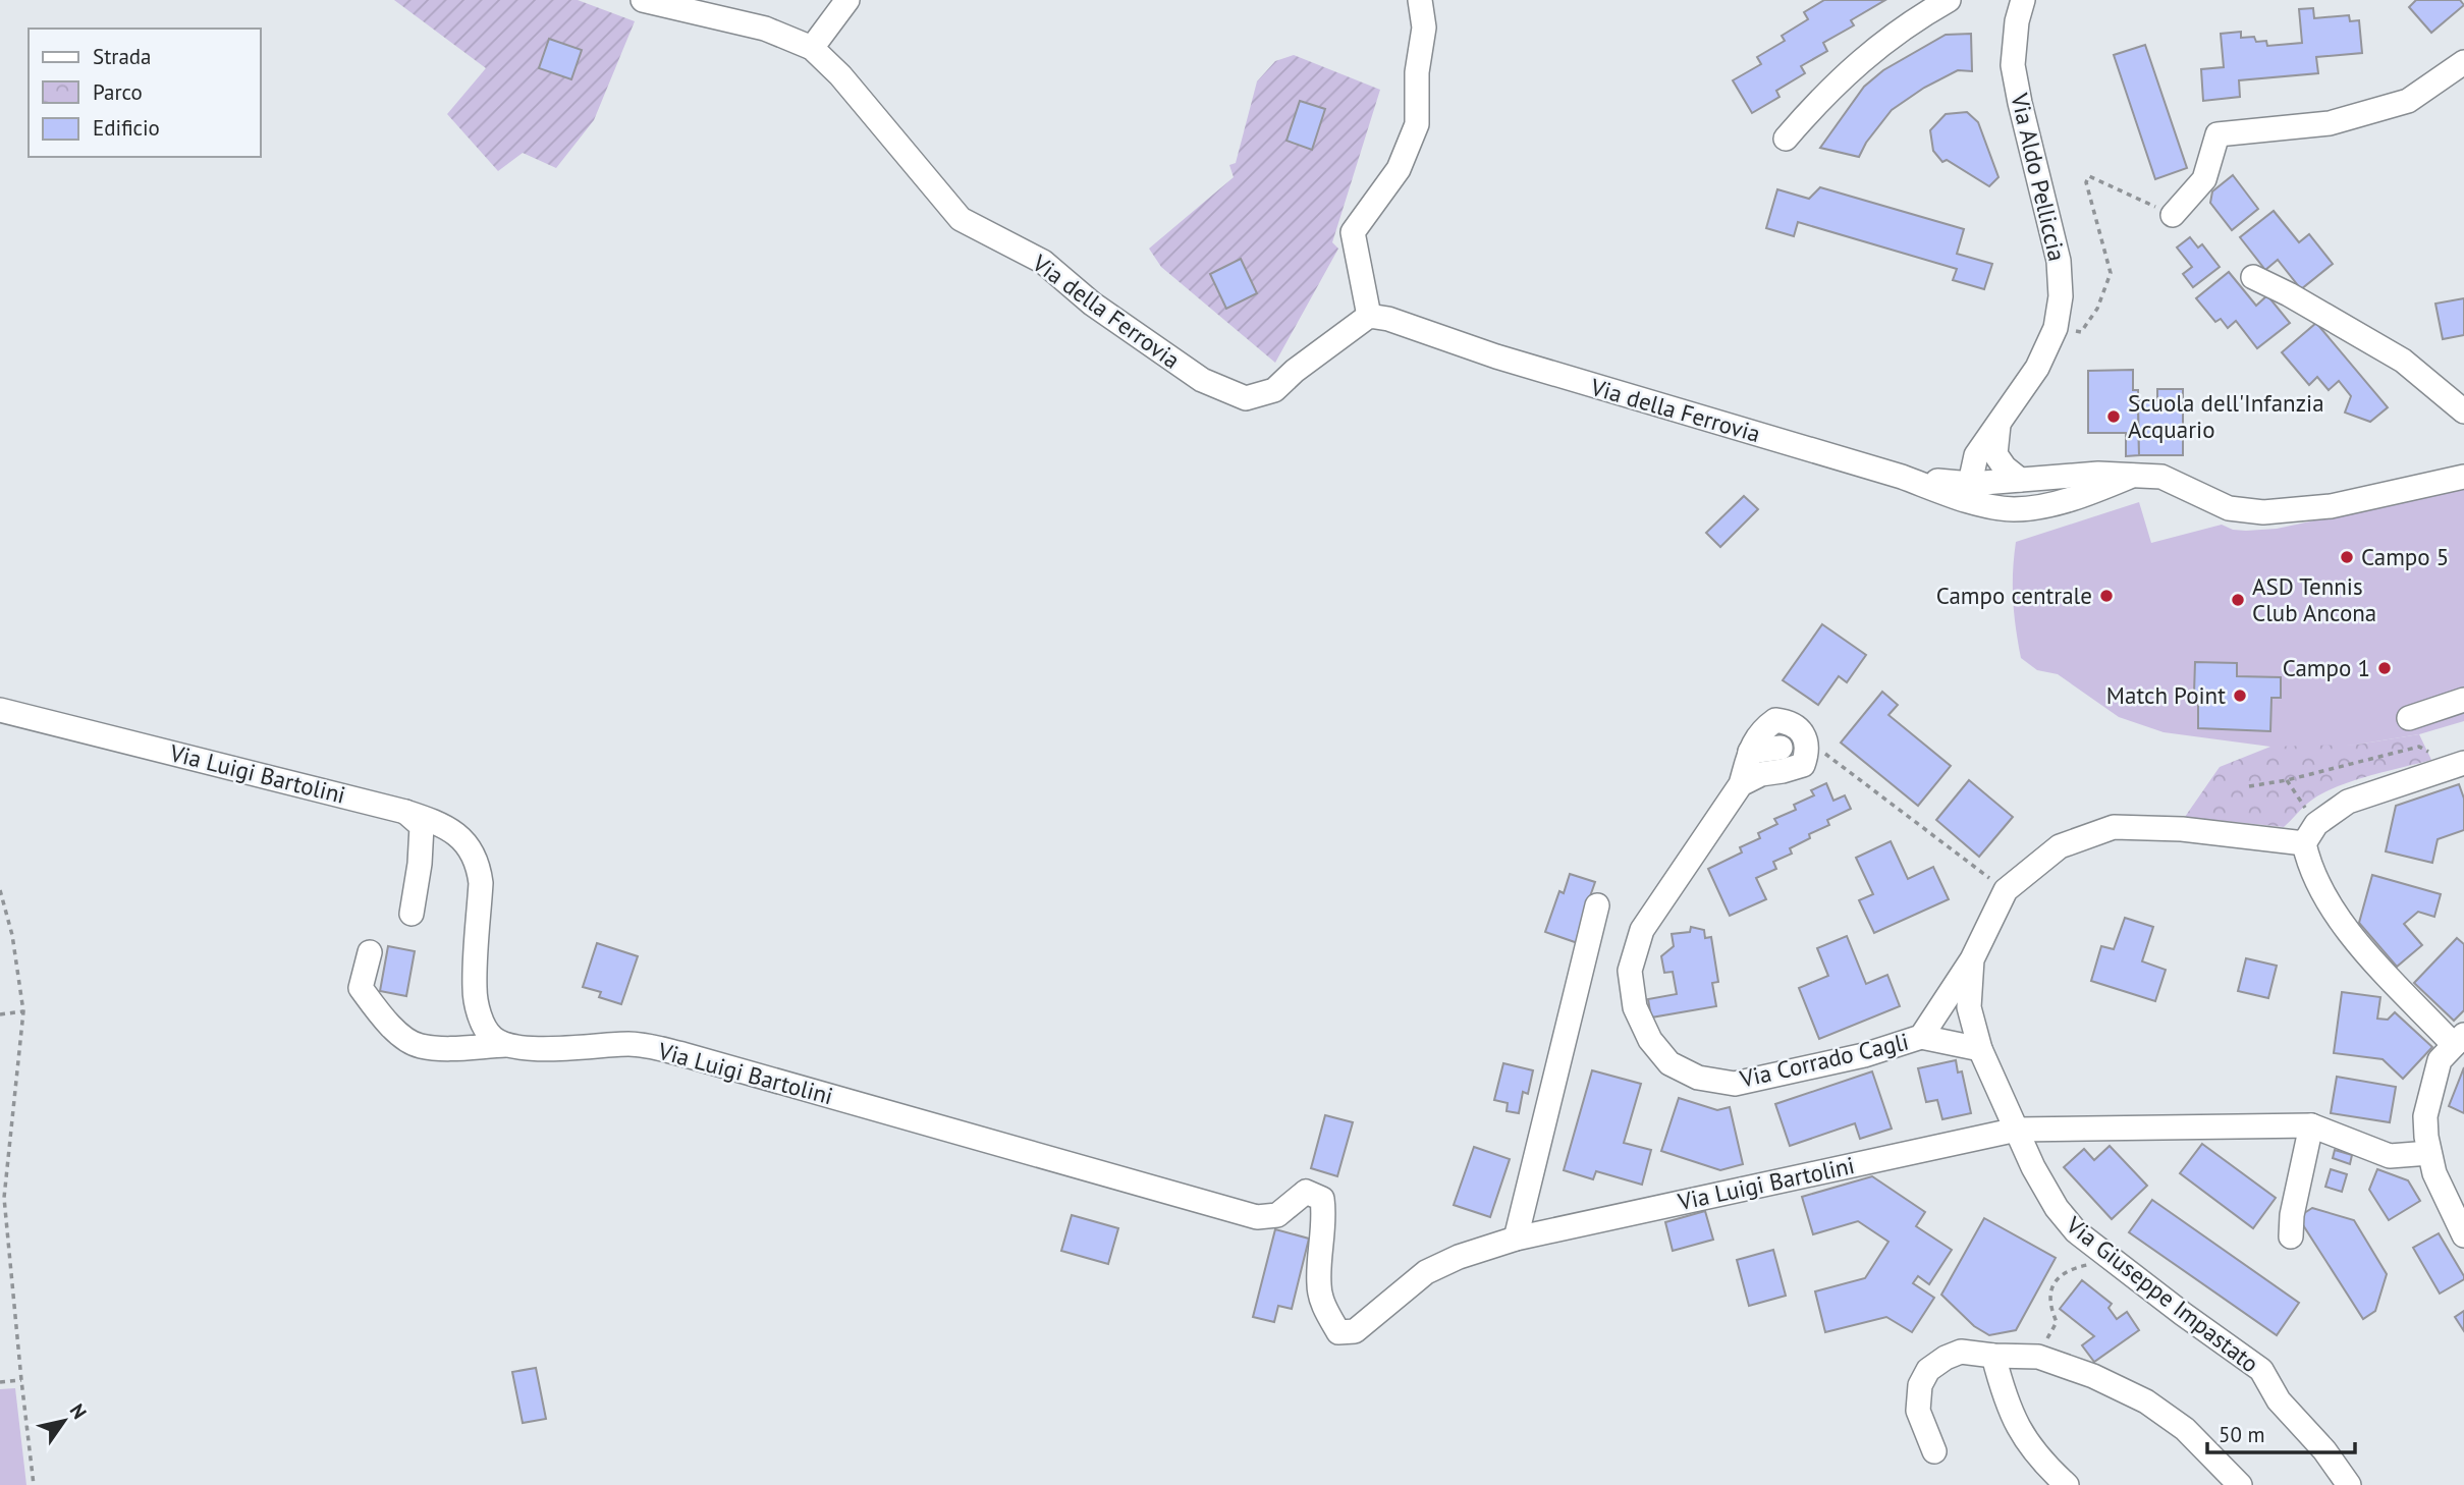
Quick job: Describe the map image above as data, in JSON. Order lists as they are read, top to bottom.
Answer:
{
  "streets": {
    "street": [
      "Via Aldo Pelliccia",
      "Via della Ferrovia",
      "Via Luigi Bartolini",
      "Via Corrado Cagli",
      "Via Giuseppe Impastato"
    ]
  },
  "crossings": [
    ["Via Aldo Pelliccia", "Via della Ferrovia"],
    ["Via Luigi Bartolini", "Via Giuseppe Impastato"]
  ],
  "places": [
    "Scuola dell'Infanzia Acquario",
    "Campo 5",
    "Campo centrale",
    "ASD Tennis Club Ancona",
    "Campo 1",
    "Match Point"
  ],
  "legend": ["Strada", "Parco", "Edificio"],
  "scale_bar": "50 m",
  "north": "top right"
}
